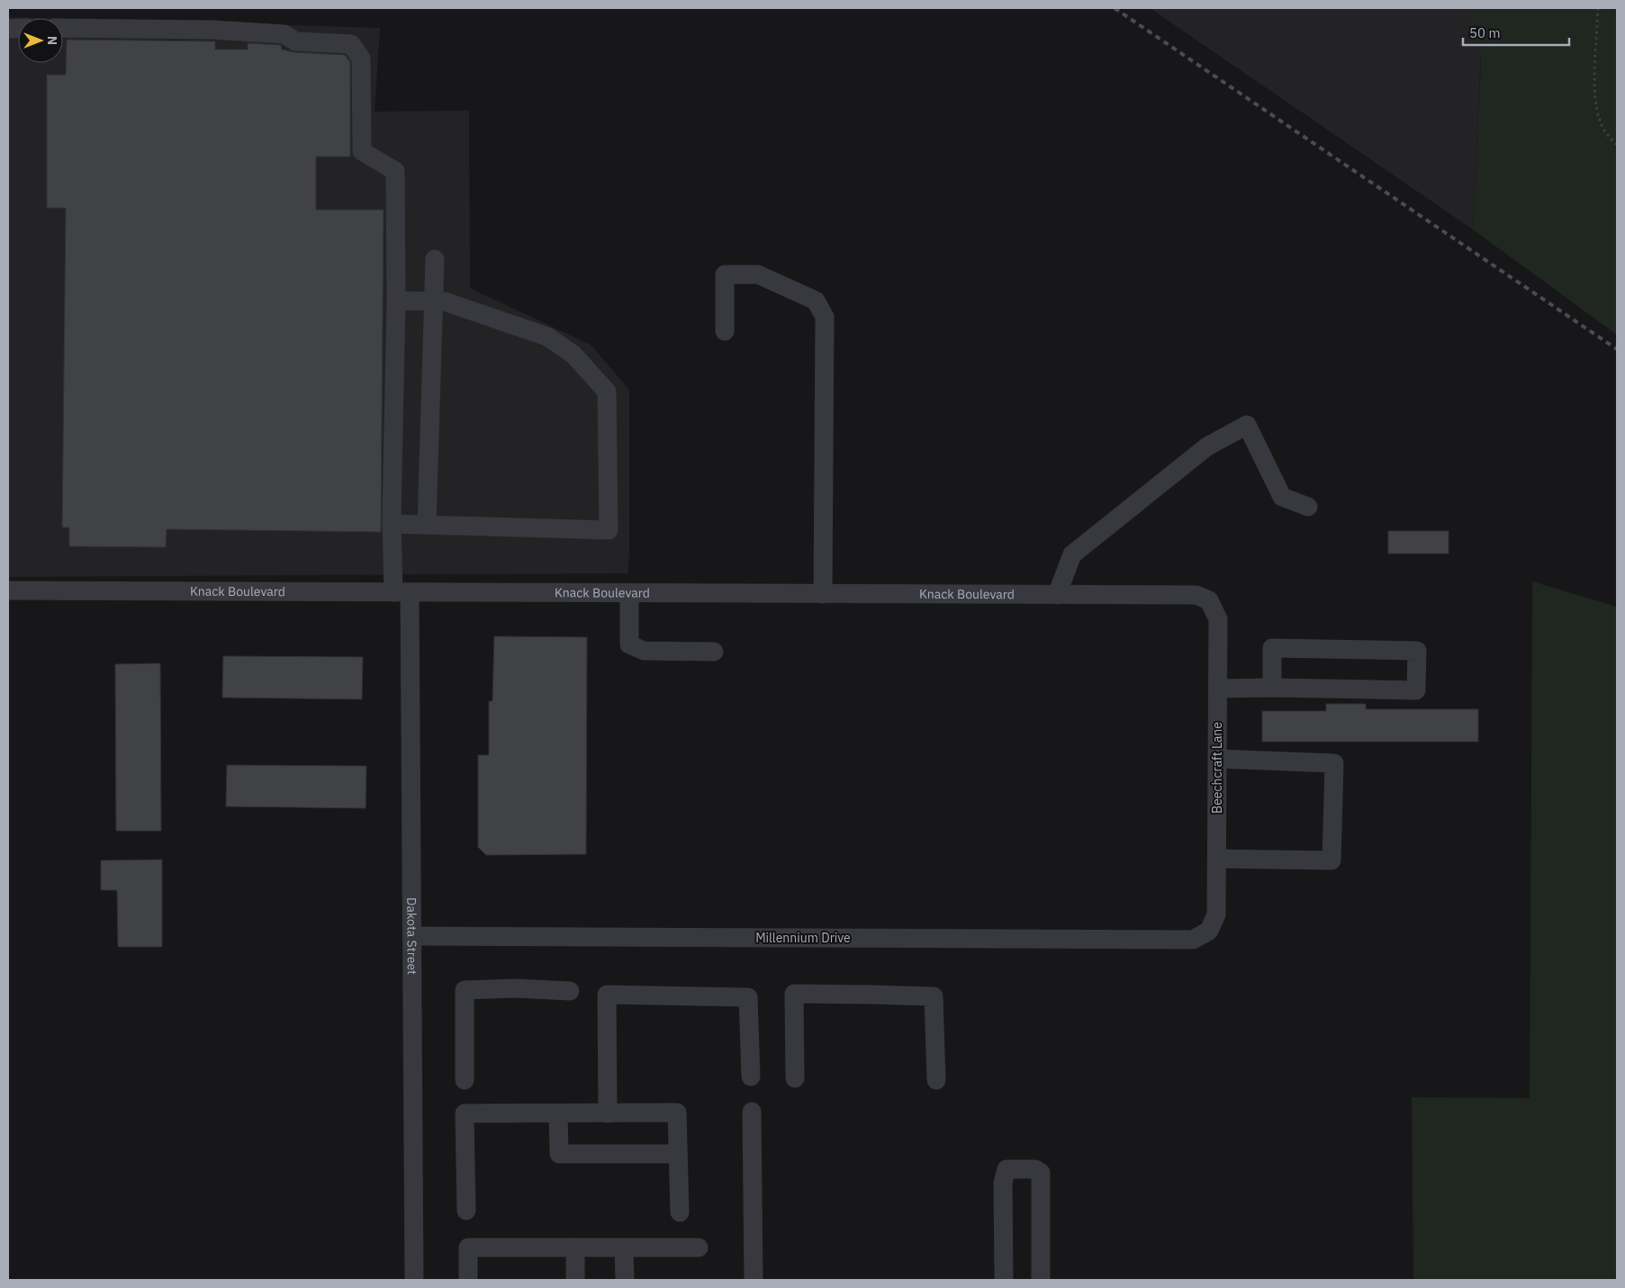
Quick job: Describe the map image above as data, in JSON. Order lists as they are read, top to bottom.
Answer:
{
  "streets": {
    "street": [
      "Knack Boulevard",
      "Beechcraft Lane",
      "Dakota Street",
      "Millennium Drive"
    ]
  },
  "crossings": [
    ["Knack Boulevard", "Beechcraft Lane"],
    ["Knack Boulevard", "Dakota Street"],
    ["Beechcraft Lane", "Millennium Drive"],
    ["Dakota Street", "Millennium Drive"]
  ],
  "scale_bar": "50 m",
  "north": "right"
}
